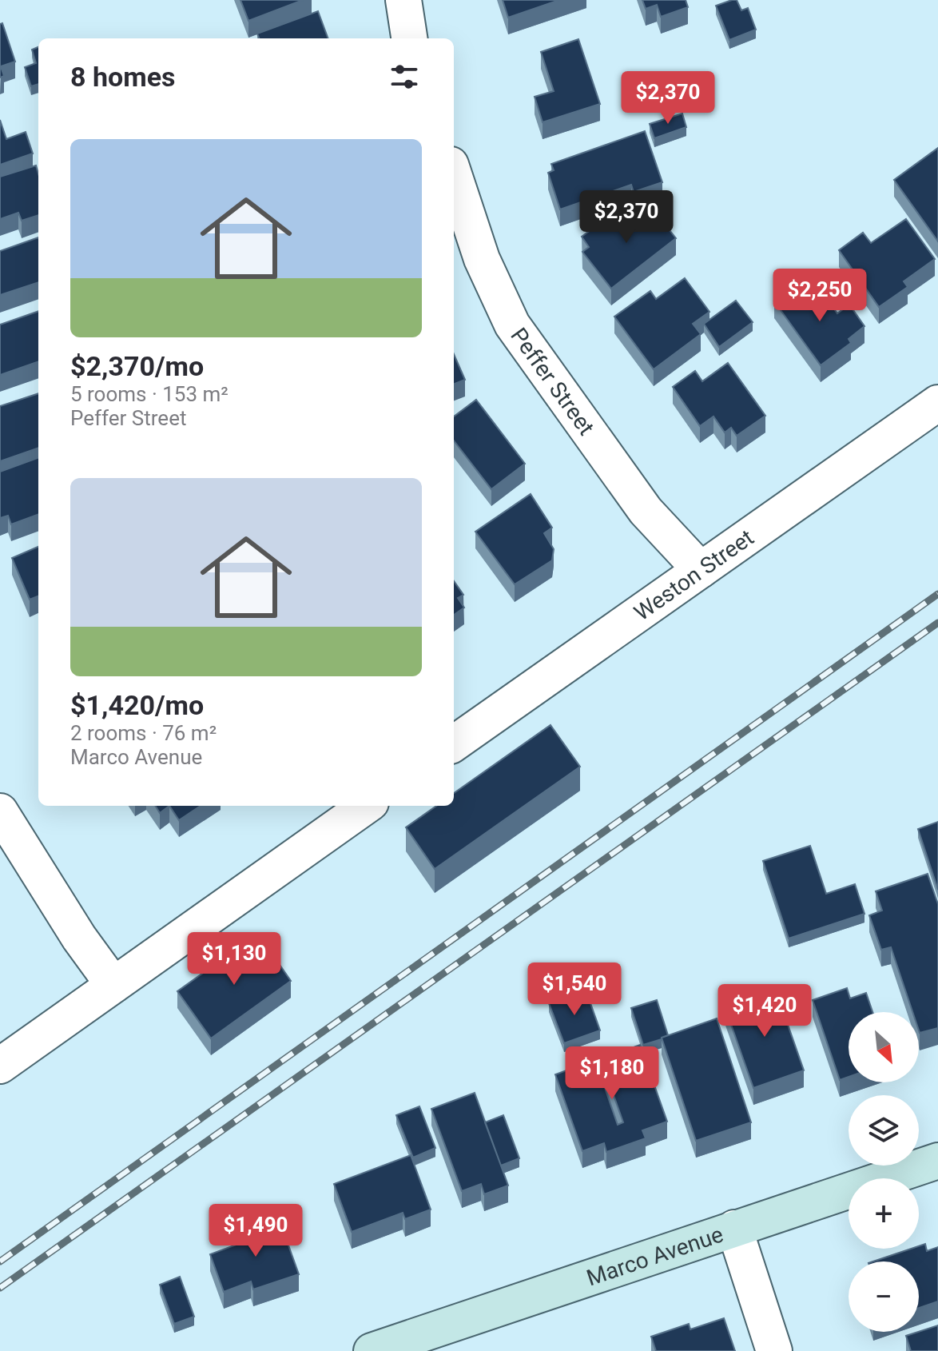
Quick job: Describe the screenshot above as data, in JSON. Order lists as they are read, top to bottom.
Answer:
{
  "streets": {
    "street": ["Peffer Street", "Weston Street", "Marco Avenue"]
  },
  "crossings": [
    ["Peffer Street", "Weston Street"]
  ],
  "north": "bottom right",
  "page": {
    "heading": "8 homes",
    "price": [
      "$2,370",
      "$2,370",
      "$2,250",
      "$1,130",
      "$1,540",
      "$1,420",
      "$1,180",
      "$1,490"
    ],
    "list": [
      {
        "name": "$2,370/mo",
        "note": "5 rooms · 153 m² · Peffer Street"
      },
      {
        "name": "$1,420/mo",
        "note": "2 rooms · 76 m² · Marco Avenue"
      }
    ],
    "map_buttons": ["+", "−"]
  }
}
